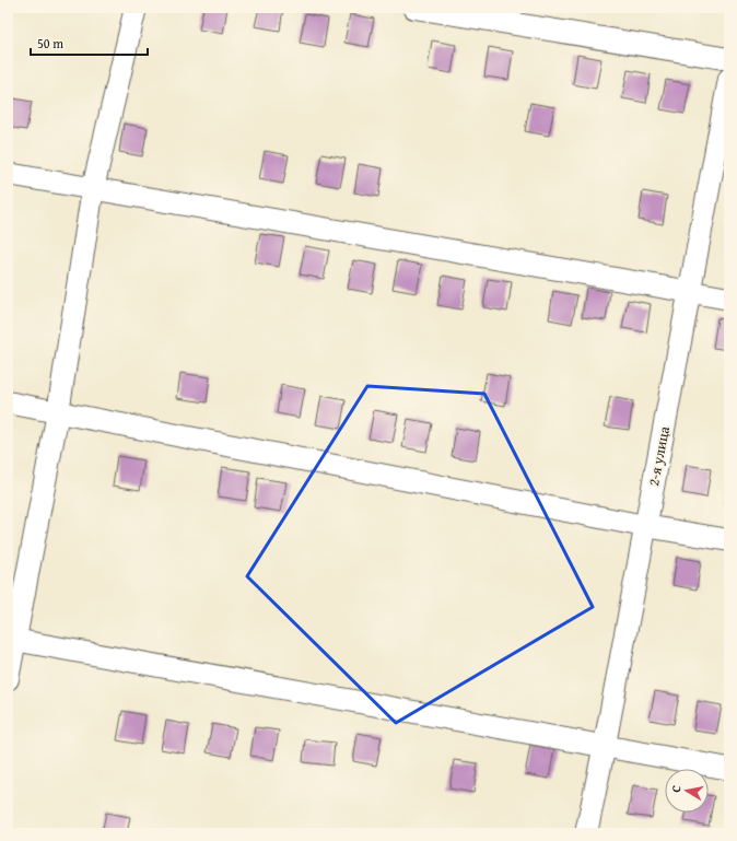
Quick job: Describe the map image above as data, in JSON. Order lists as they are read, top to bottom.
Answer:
{
  "streets": {
    "street": ["2-я улица"]
  },
  "scale_bar": "50 m",
  "north": "left"
}
